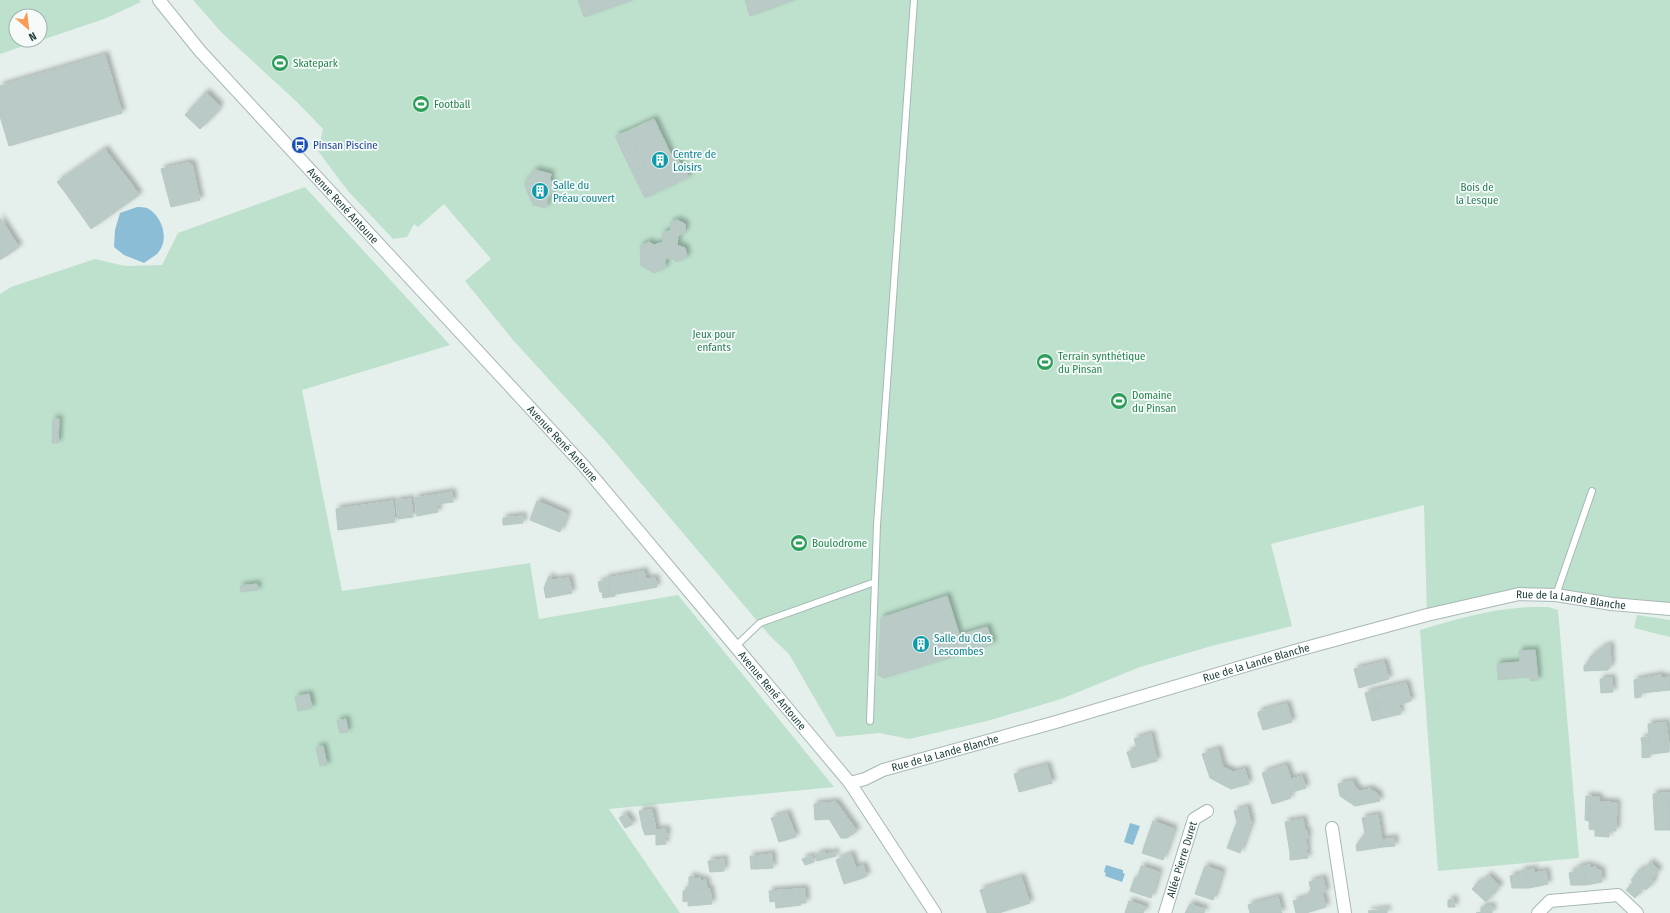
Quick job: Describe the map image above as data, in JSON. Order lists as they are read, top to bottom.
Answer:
{
  "streets": {
    "street": ["Avenue René Antoune", "Rue de la Lande Blanche", "Allée Pierre Duret"]
  },
  "crossings": [
    ["Avenue René Antoune", "Rue de la Lande Blanche"]
  ],
  "parks": ["Bois de la Lesque", "Jeux pour enfants"],
  "places": {
    "sports": [
      "Skatepark",
      "Football",
      "Terrain synthétique du Pinsan",
      "Domaine du Pinsan",
      "Boulodrome"
    ],
    "bus stop": ["Pinsan Piscine"],
    "building": ["Centre de Loisirs", "Salle du Préau couvert", "Salle du Clos Lescombes"]
  },
  "north": "bottom right"
}
